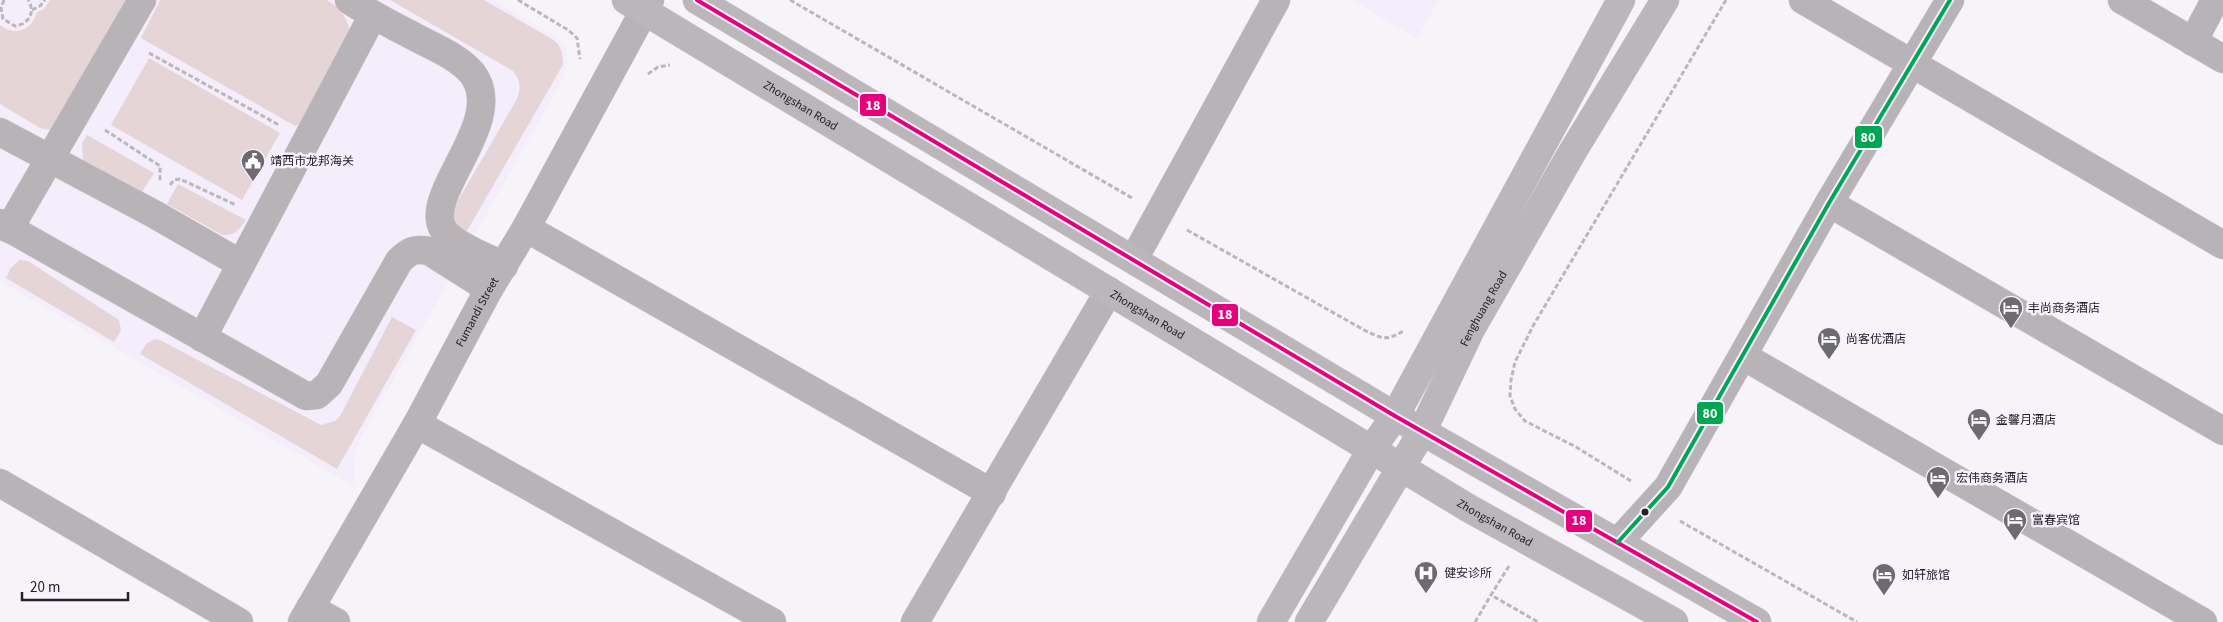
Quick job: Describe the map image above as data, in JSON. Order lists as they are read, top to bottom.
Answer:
{
  "streets": {
    "main road": ["Zhongshan Road", "Fenghuang Road"],
    "street": ["Fumandi Street"]
  },
  "crossings": [
    ["Zhongshan Road", "Fenghuang Road"],
    ["Zhongshan Road", "Fumandi Street"]
  ],
  "places": {
    "public building": ["靖西市龙邦海关"],
    "hotel": [
      "丰尚商务酒店",
      "尚客优酒店",
      "金馨月酒店",
      "宏伟商务酒店",
      "富春宾馆",
      "如轩旅馆"
    ],
    "hospital": ["健安诊所"]
  },
  "lines": ["transit line 18", "transit line 80"],
  "scale_bar": "20 m"
}
